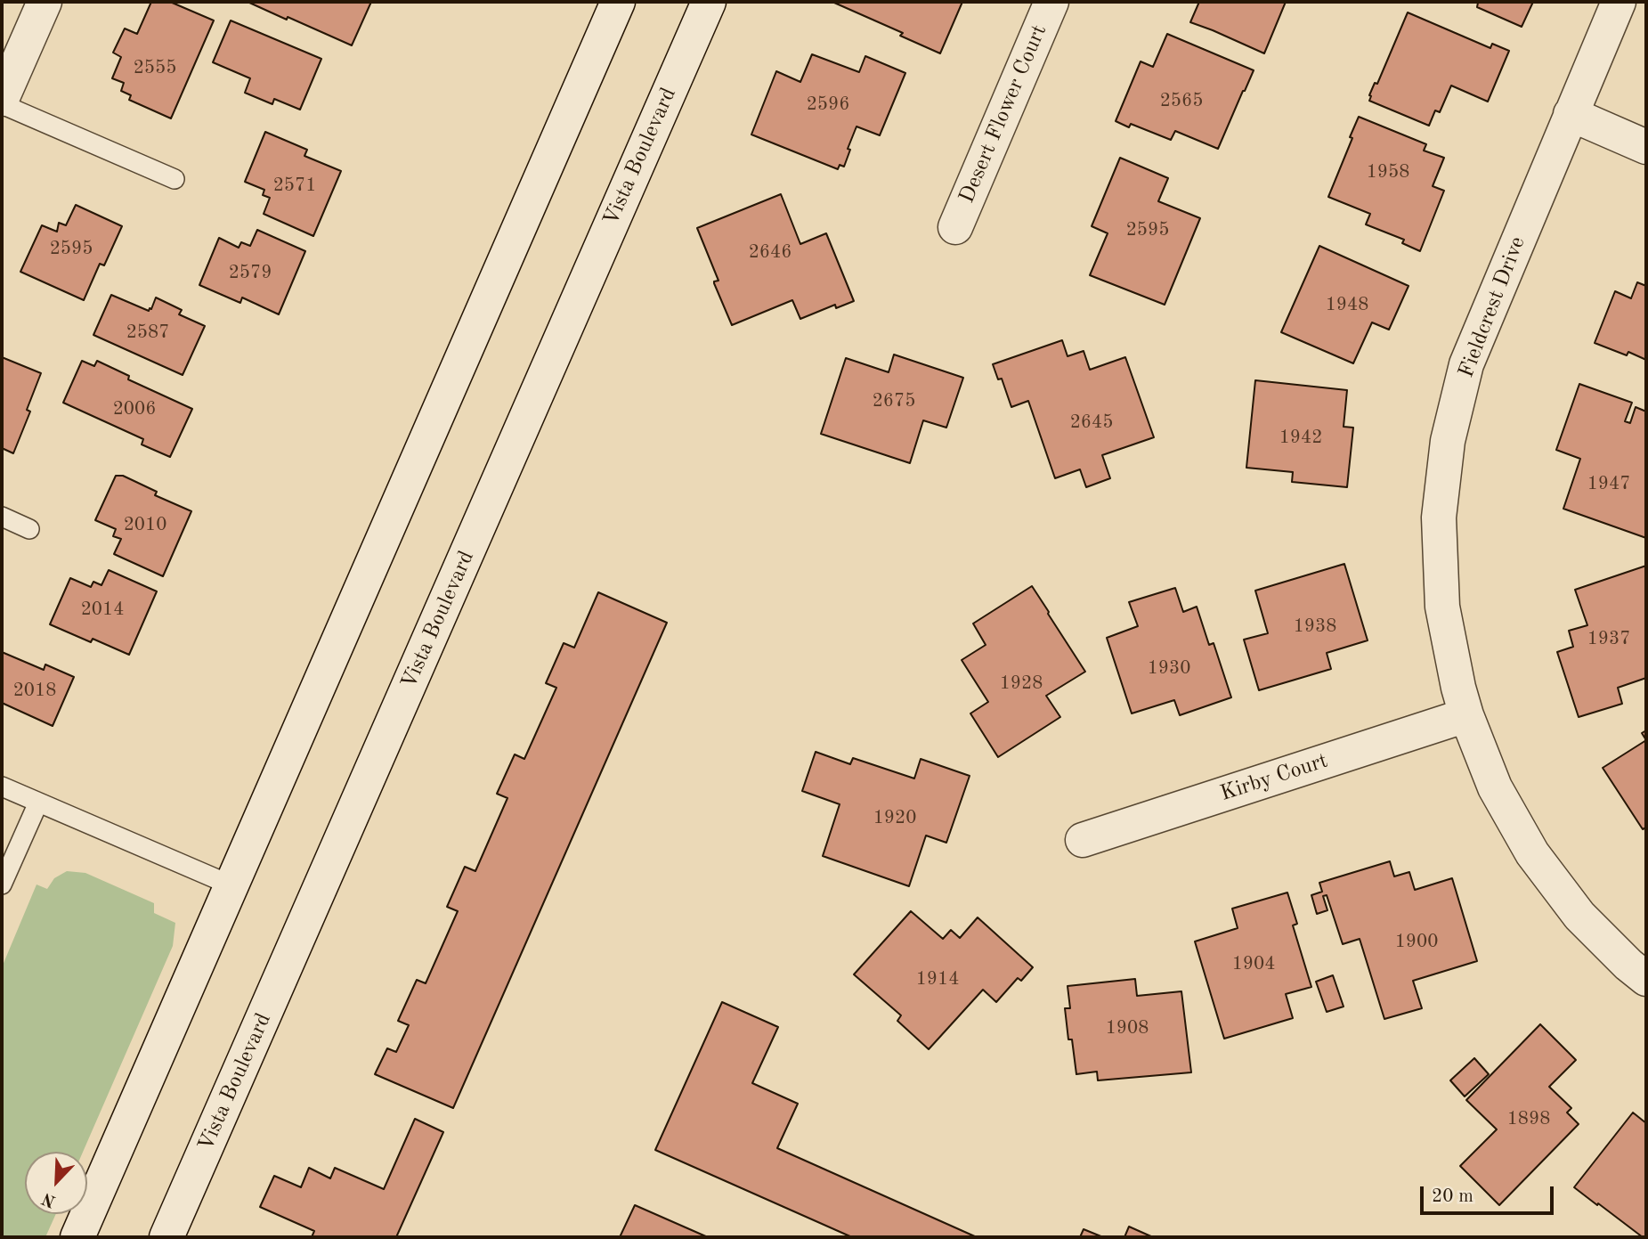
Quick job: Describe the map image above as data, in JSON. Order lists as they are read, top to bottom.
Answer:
{
  "streets": {
    "main road": [
      "Desert Flower Court",
      "Vista Boulevard",
      "Fieldcrest Drive",
      "Kirby Court"
    ]
  },
  "crossings": [
    ["Fieldcrest Drive", "Kirby Court"]
  ],
  "house_numbers": [
    "2555",
    "2565",
    "2596",
    "1958",
    "2571",
    "2595",
    "2595",
    "2646",
    "2579",
    "1948",
    "2587",
    "2675",
    "2006",
    "2645",
    "1942",
    "1947",
    "2010",
    "2014",
    "1938",
    "1937",
    "1930",
    "1928",
    "2018",
    "1920",
    "1900",
    "1904",
    "1914",
    "1908",
    "1898"
  ],
  "scale_bar": "20 m",
  "north": "bottom left"
}
